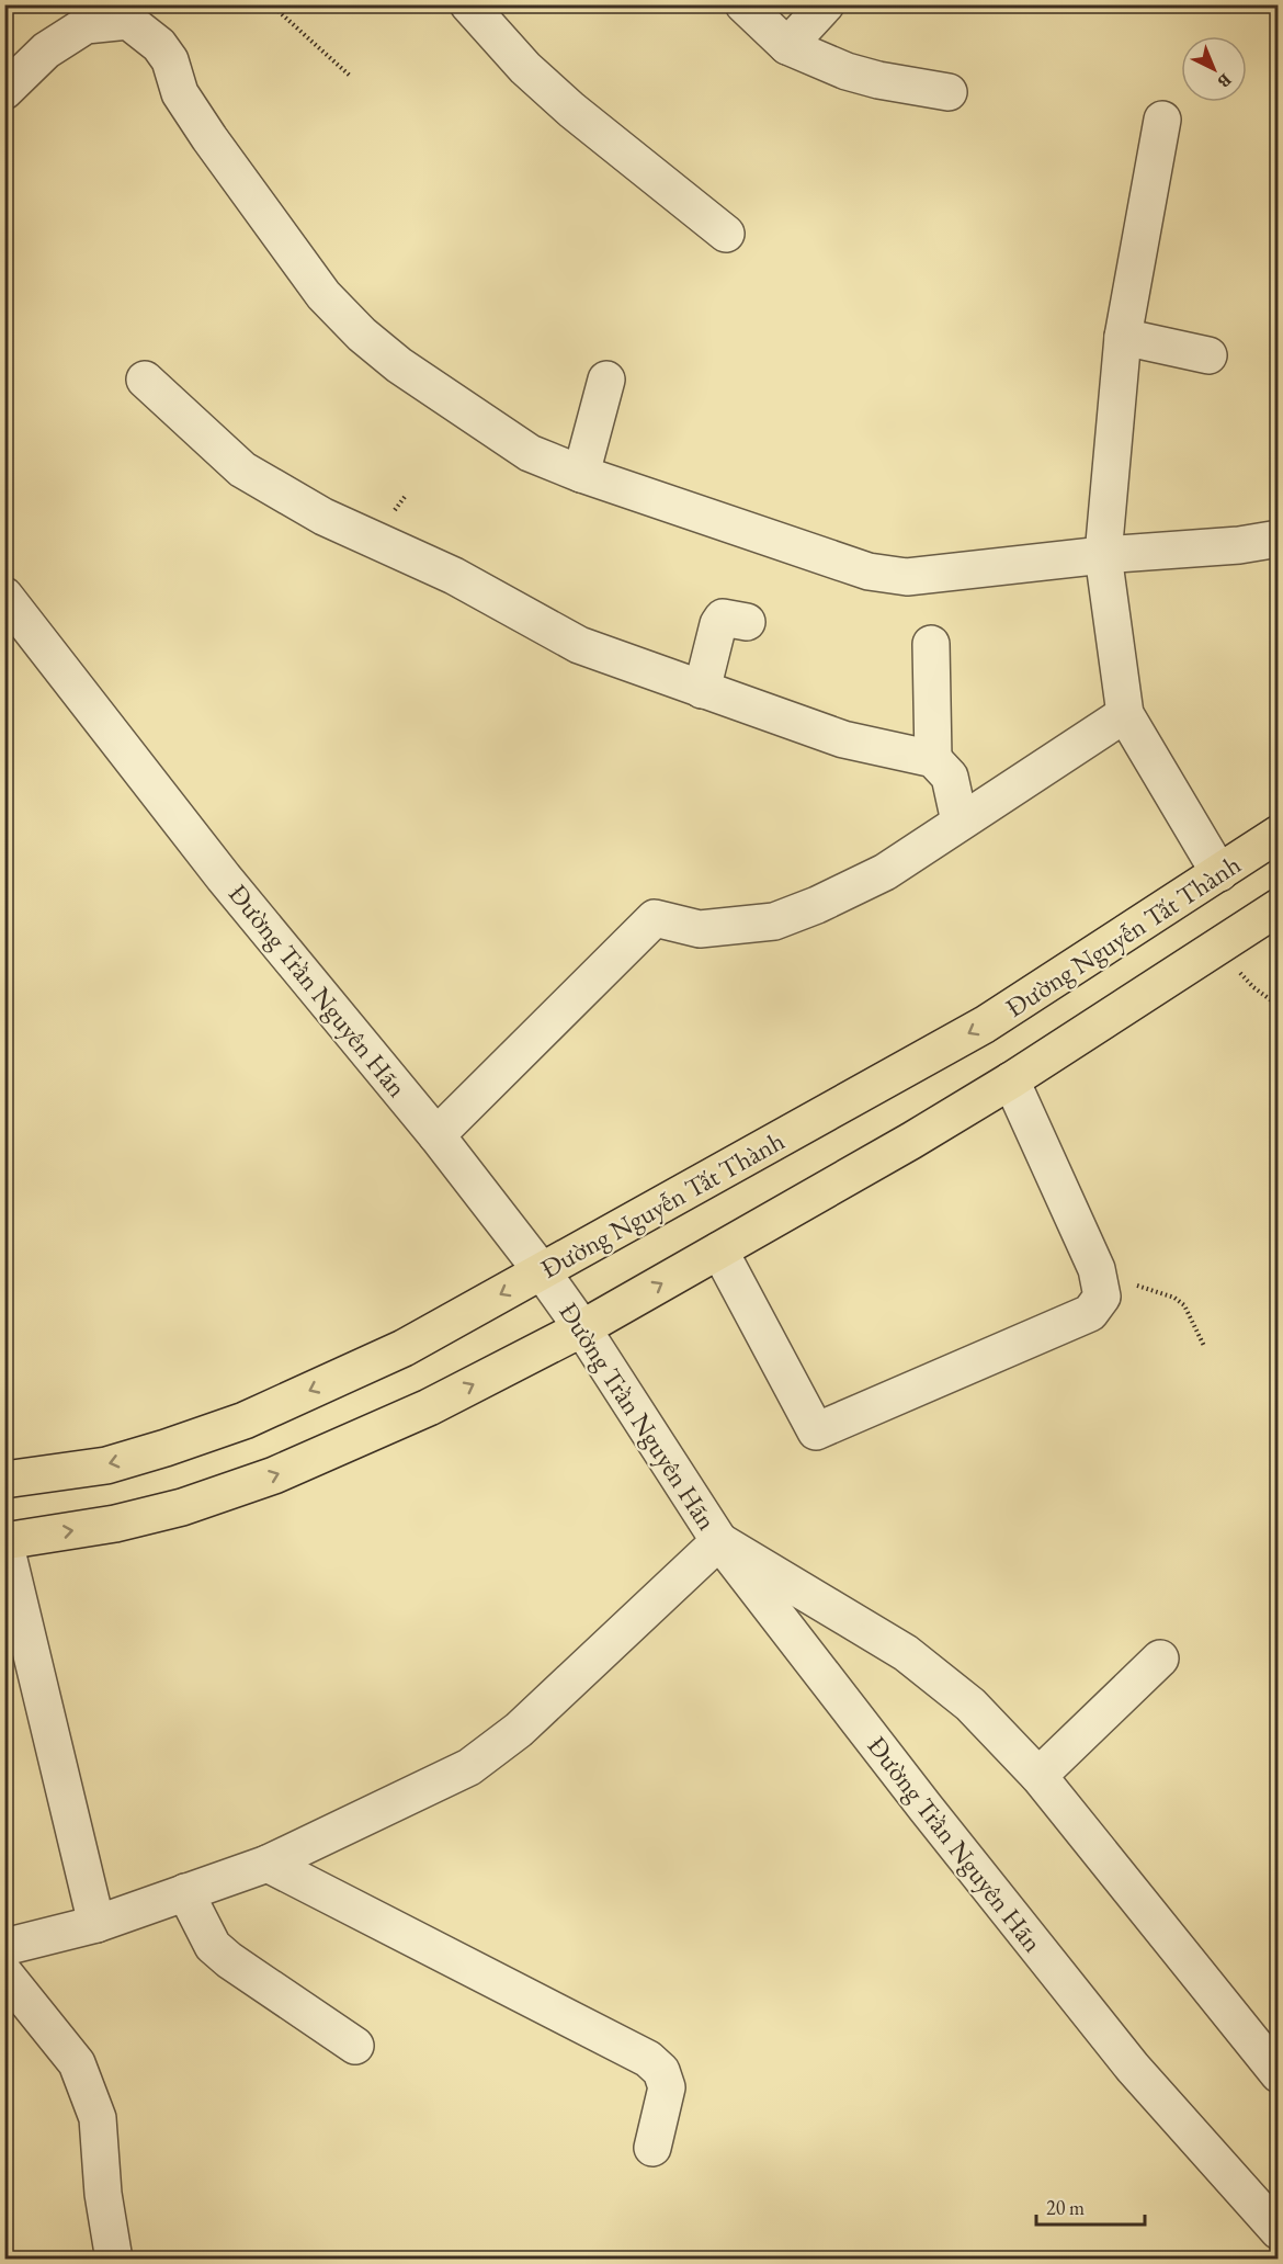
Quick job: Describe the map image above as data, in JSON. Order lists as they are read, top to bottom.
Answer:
{
  "streets": {
    "main road": ["Đường Nguyễn Tất Thành"],
    "street": ["Đường Trần Nguyên Hãn"]
  },
  "crossings": [
    ["Đường Nguyễn Tất Thành", "Đường Trần Nguyên Hãn"]
  ],
  "scale_bar": "20 m",
  "north": "bottom right"
}
